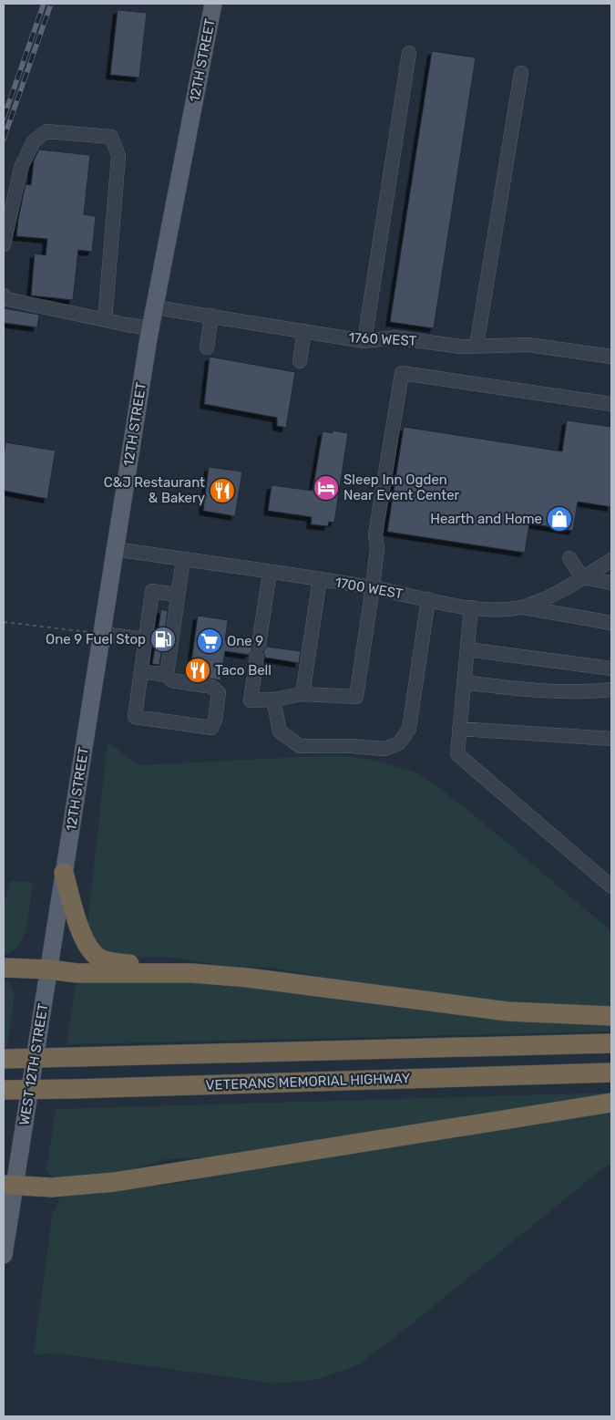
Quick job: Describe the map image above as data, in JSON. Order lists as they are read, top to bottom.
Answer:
{
  "streets": {
    "highway": ["VETERANS MEMORIAL HIGHWAY"],
    "main road": ["12TH STREET", "WEST 12TH STREET"],
    "street": ["1760 WEST", "1700 WEST"]
  },
  "crossings": [
    ["12TH STREET", "1760 WEST"],
    ["12TH STREET", "1700 WEST"],
    ["12TH STREET", "WEST 12TH STREET"]
  ],
  "places": {
    "hotel": ["Sleep Inn Ogden Near Event Center"],
    "restaurant": ["C&J Restaurant & Bakery", "Taco Bell"],
    "shop": ["Hearth and Home"],
    "fuel station": ["One 9 Fuel Stop"],
    "supermarket": ["One 9"]
  }
}
